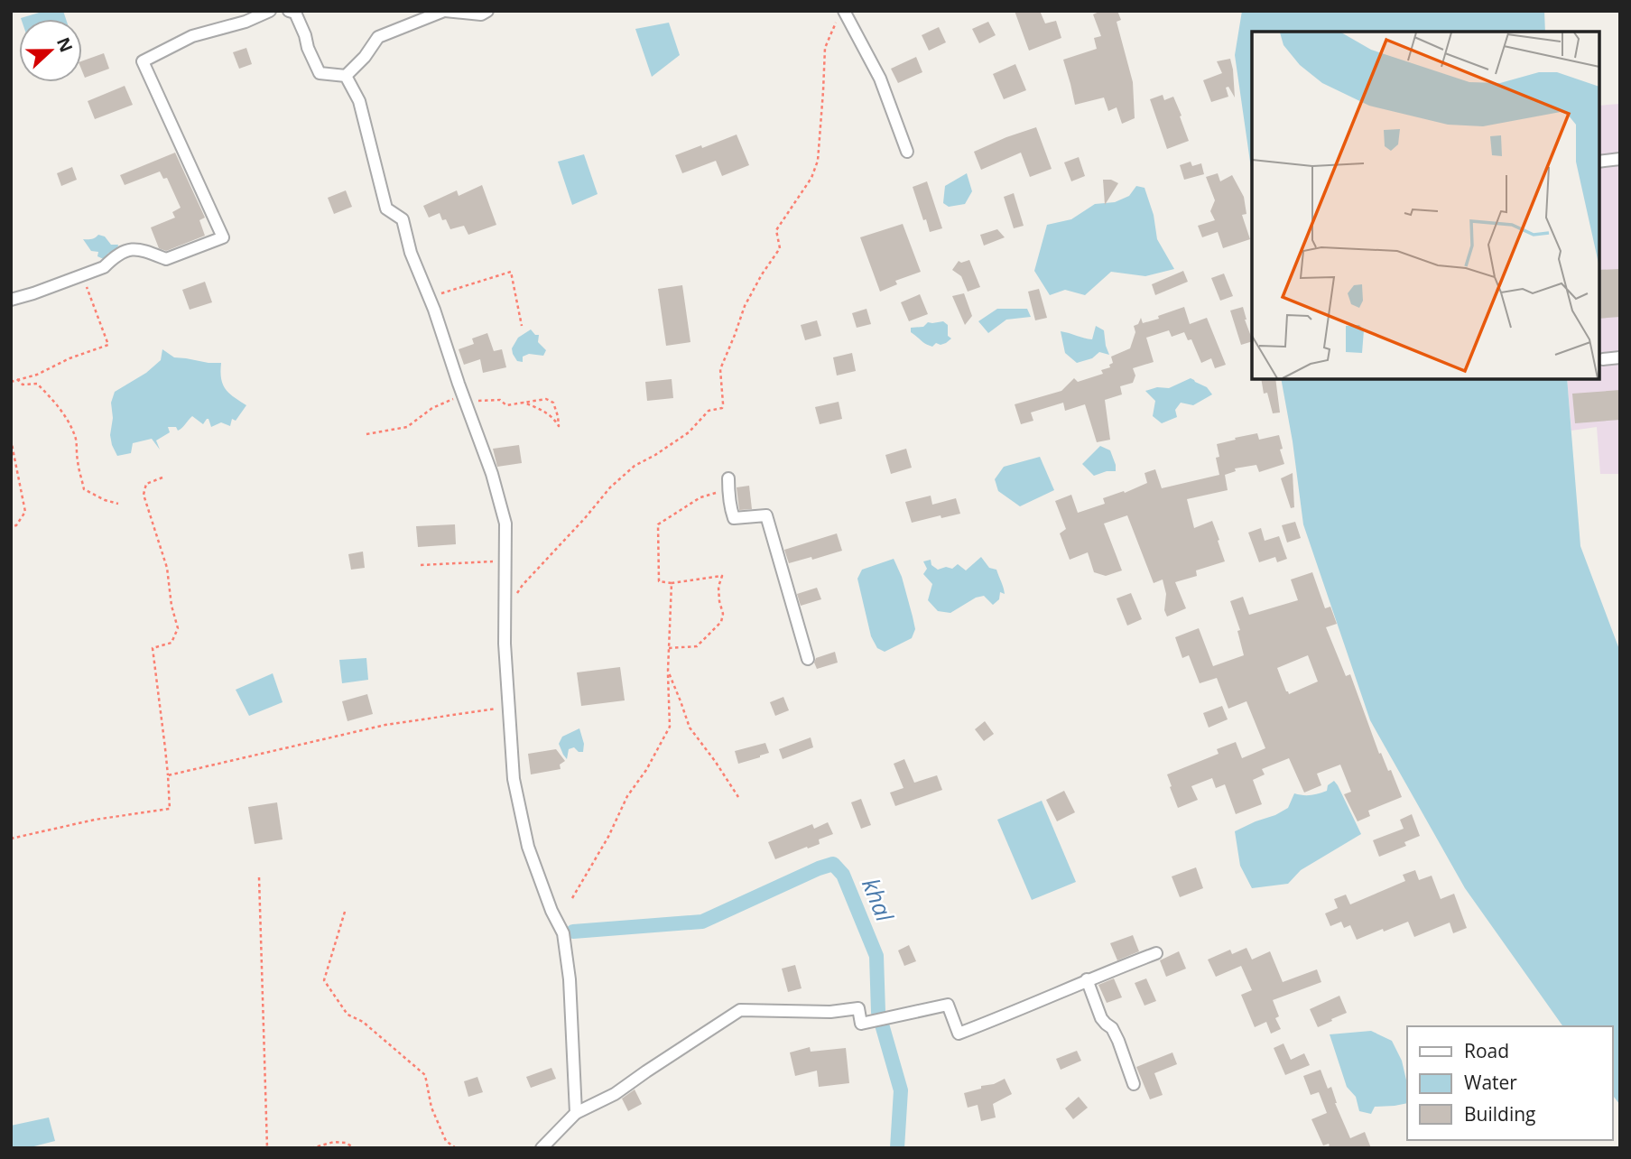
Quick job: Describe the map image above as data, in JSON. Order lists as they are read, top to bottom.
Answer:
{
  "water": ["khal"],
  "legend": ["Road", "Water", "Building"],
  "north": "right"
}
